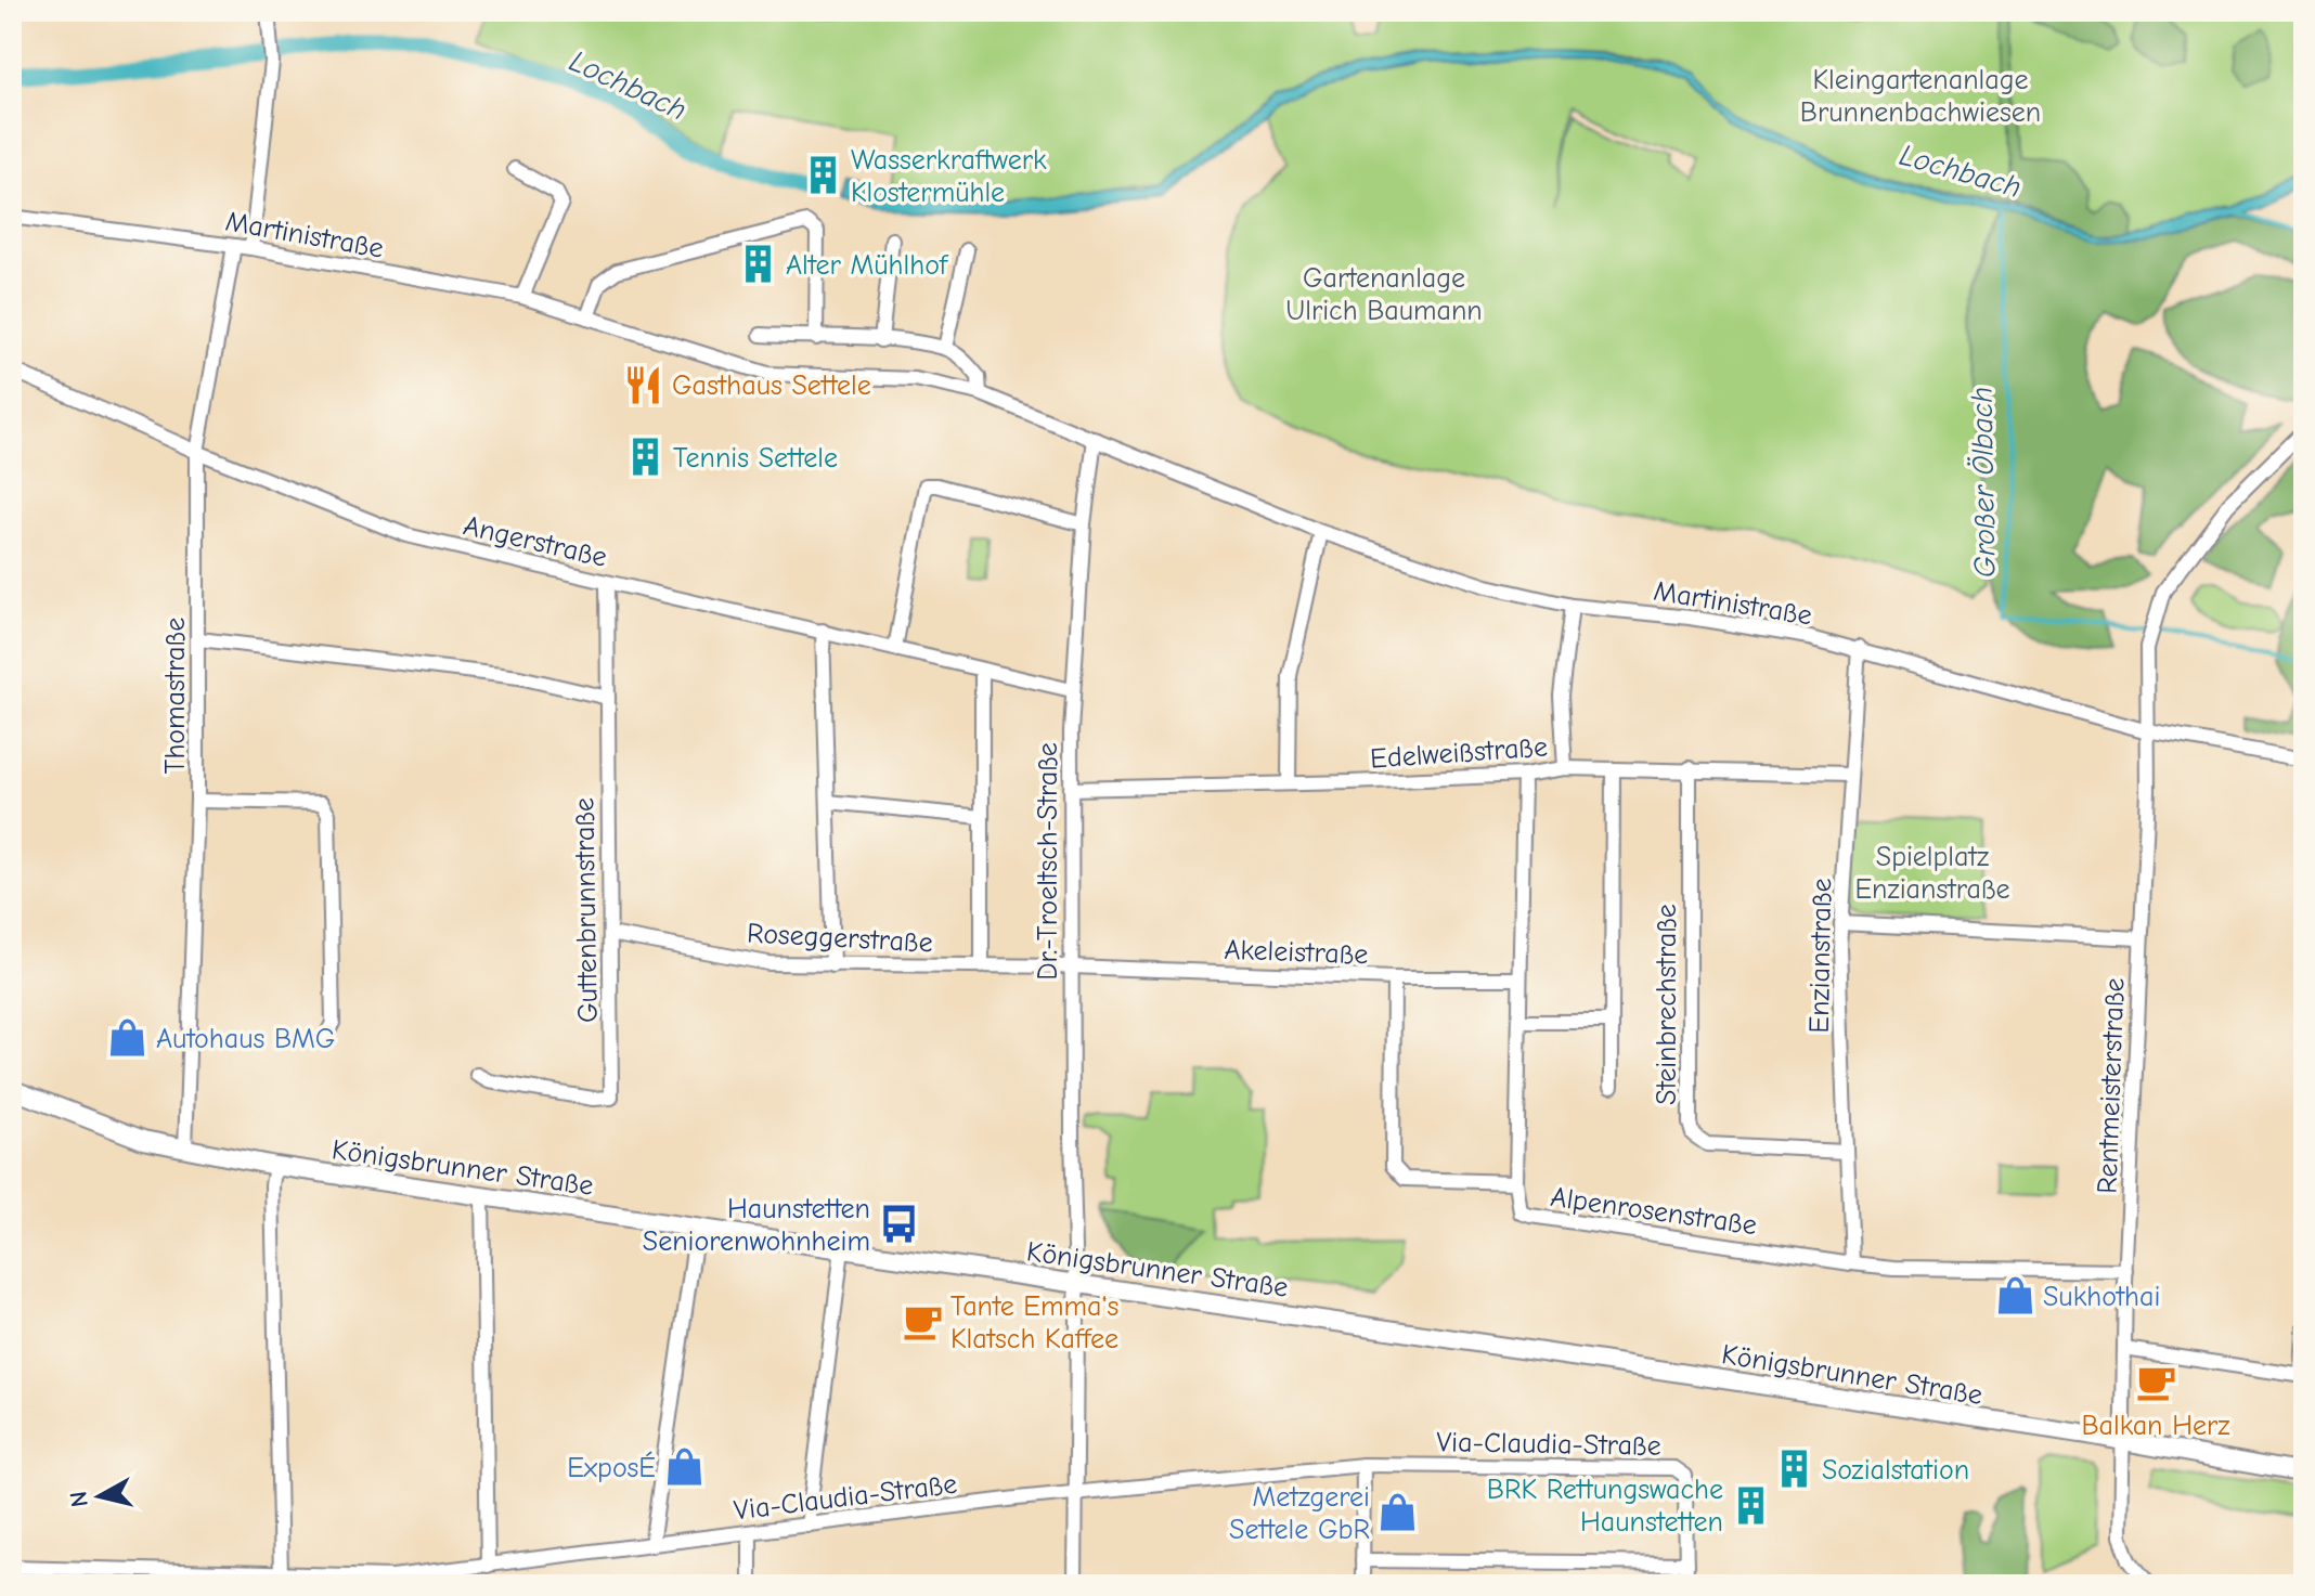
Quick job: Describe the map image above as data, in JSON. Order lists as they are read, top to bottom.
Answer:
{
  "streets": {
    "main road": ["Königsbrunner Straße"],
    "street": [
      "Martinistraße",
      "Angerstraße",
      "Thomastraße",
      "Edelweißstraße",
      "Dr.-Troeltsch-Straße",
      "Guttenbrunnstraße",
      "Roseggerstraße",
      "Akeleistraße",
      "Enzianstraße",
      "Steinbrechstraße",
      "Rentmeisterstraße",
      "Alpenrosenstraße",
      "Via-Claudia-Straße"
    ]
  },
  "crossings": [
    ["Martinistraße", "Thomastraße"],
    ["Martinistraße", "Dr.-Troeltsch-Straße"],
    ["Martinistraße", "Enzianstraße"],
    ["Martinistraße", "Rentmeisterstraße"],
    ["Angerstraße", "Thomastraße"],
    ["Angerstraße", "Dr.-Troeltsch-Straße"],
    ["Angerstraße", "Guttenbrunnstraße"],
    ["Thomastraße", "Königsbrunner Straße"],
    ["Edelweißstraße", "Dr.-Troeltsch-Straße"],
    ["Edelweißstraße", "Enzianstraße"],
    ["Edelweißstraße", "Steinbrechstraße"],
    ["Dr.-Troeltsch-Straße", "Roseggerstraße"],
    ["Dr.-Troeltsch-Straße", "Akeleistraße"],
    ["Dr.-Troeltsch-Straße", "Königsbrunner Straße"],
    ["Dr.-Troeltsch-Straße", "Via-Claudia-Straße"],
    ["Guttenbrunnstraße", "Roseggerstraße"],
    ["Roseggerstraße", "Akeleistraße"],
    ["Akeleistraße", "Alpenrosenstraße"],
    ["Enzianstraße", "Steinbrechstraße"],
    ["Enzianstraße", "Alpenrosenstraße"],
    ["Rentmeisterstraße", "Königsbrunner Straße"],
    ["Rentmeisterstraße", "Alpenrosenstraße"]
  ],
  "water": ["Lochbach", "Großer Ölbach"],
  "parks": ["Kleingartenanlage Brunnenbachwiesen", "Gartenanlage Ulrich Baumann", "Spielplatz Enzianstraße"],
  "places": {
    "building": [
      "Wasserkraftwerk Klostermühle",
      "Alter Mühlhof",
      "Tennis Settele",
      "Sozialstation",
      "BRK Rettungswache Haunstetten"
    ],
    "restaurant": ["Gasthaus Settele"],
    "shop": [
      "Autohaus BMG",
      "Sukhothai",
      "ExposÉ",
      "Metzgerei Settele GbR"
    ],
    "bus stop": ["Haunstetten Seniorenwohnheim"],
    "cafe": ["Tante Emma's Klatsch Kaffee", "Balkan Herz"]
  },
  "north": "left"
}
